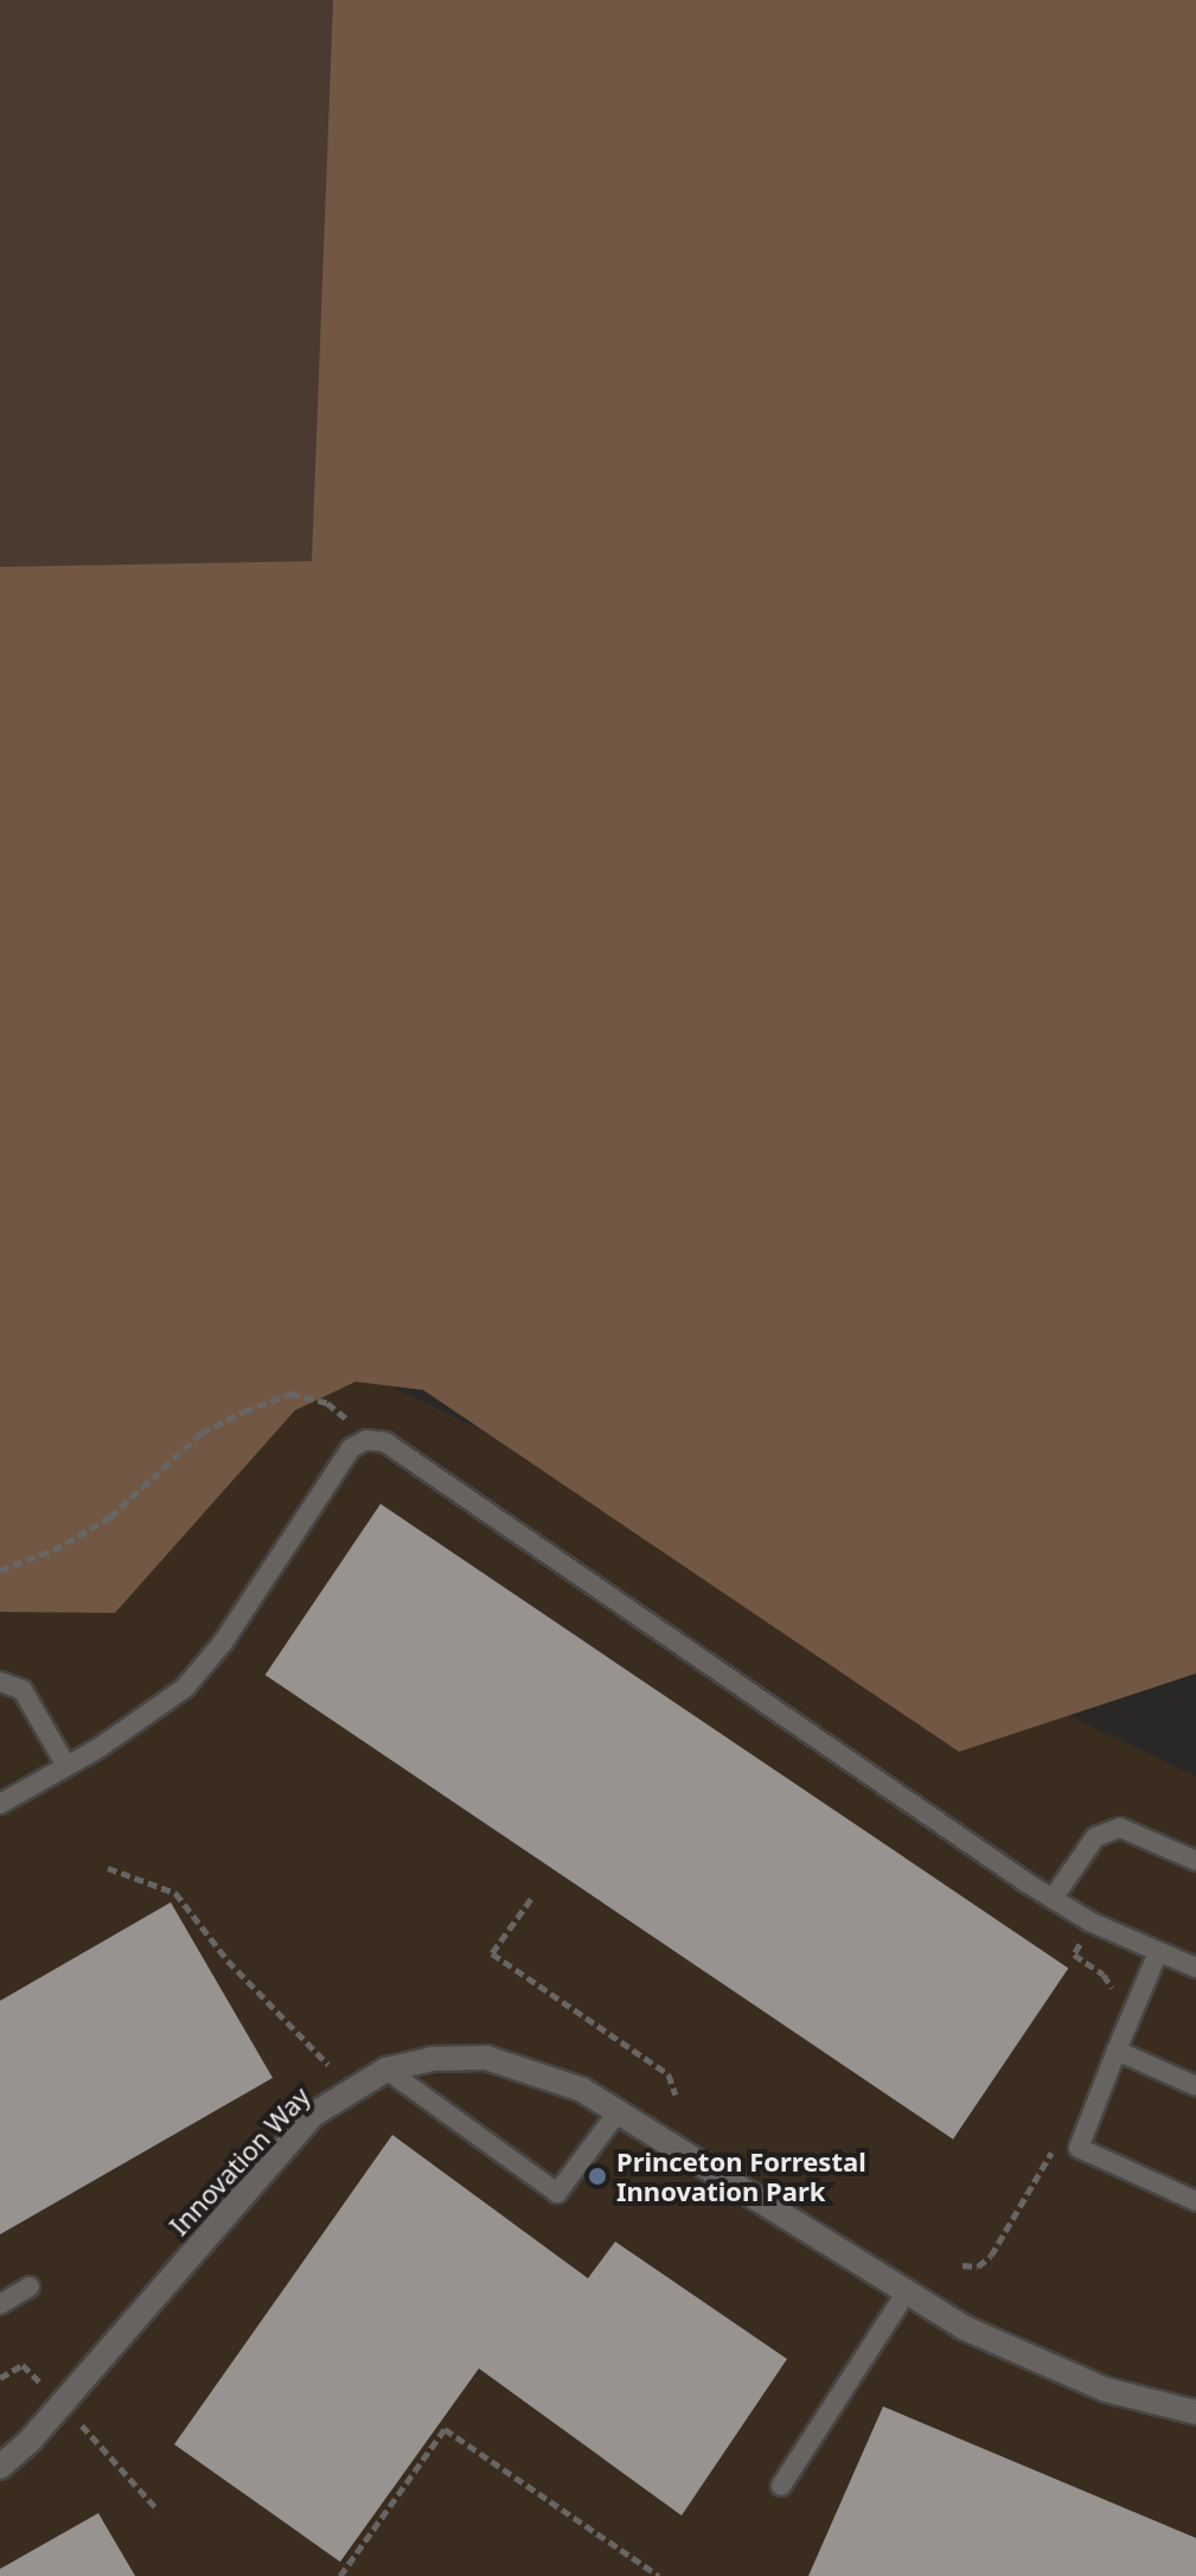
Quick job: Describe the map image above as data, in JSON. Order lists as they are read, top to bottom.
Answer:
{
  "streets": {
    "street": ["Innovation Way"]
  },
  "places": ["Princeton Forrestal Innovation Park"]
}
